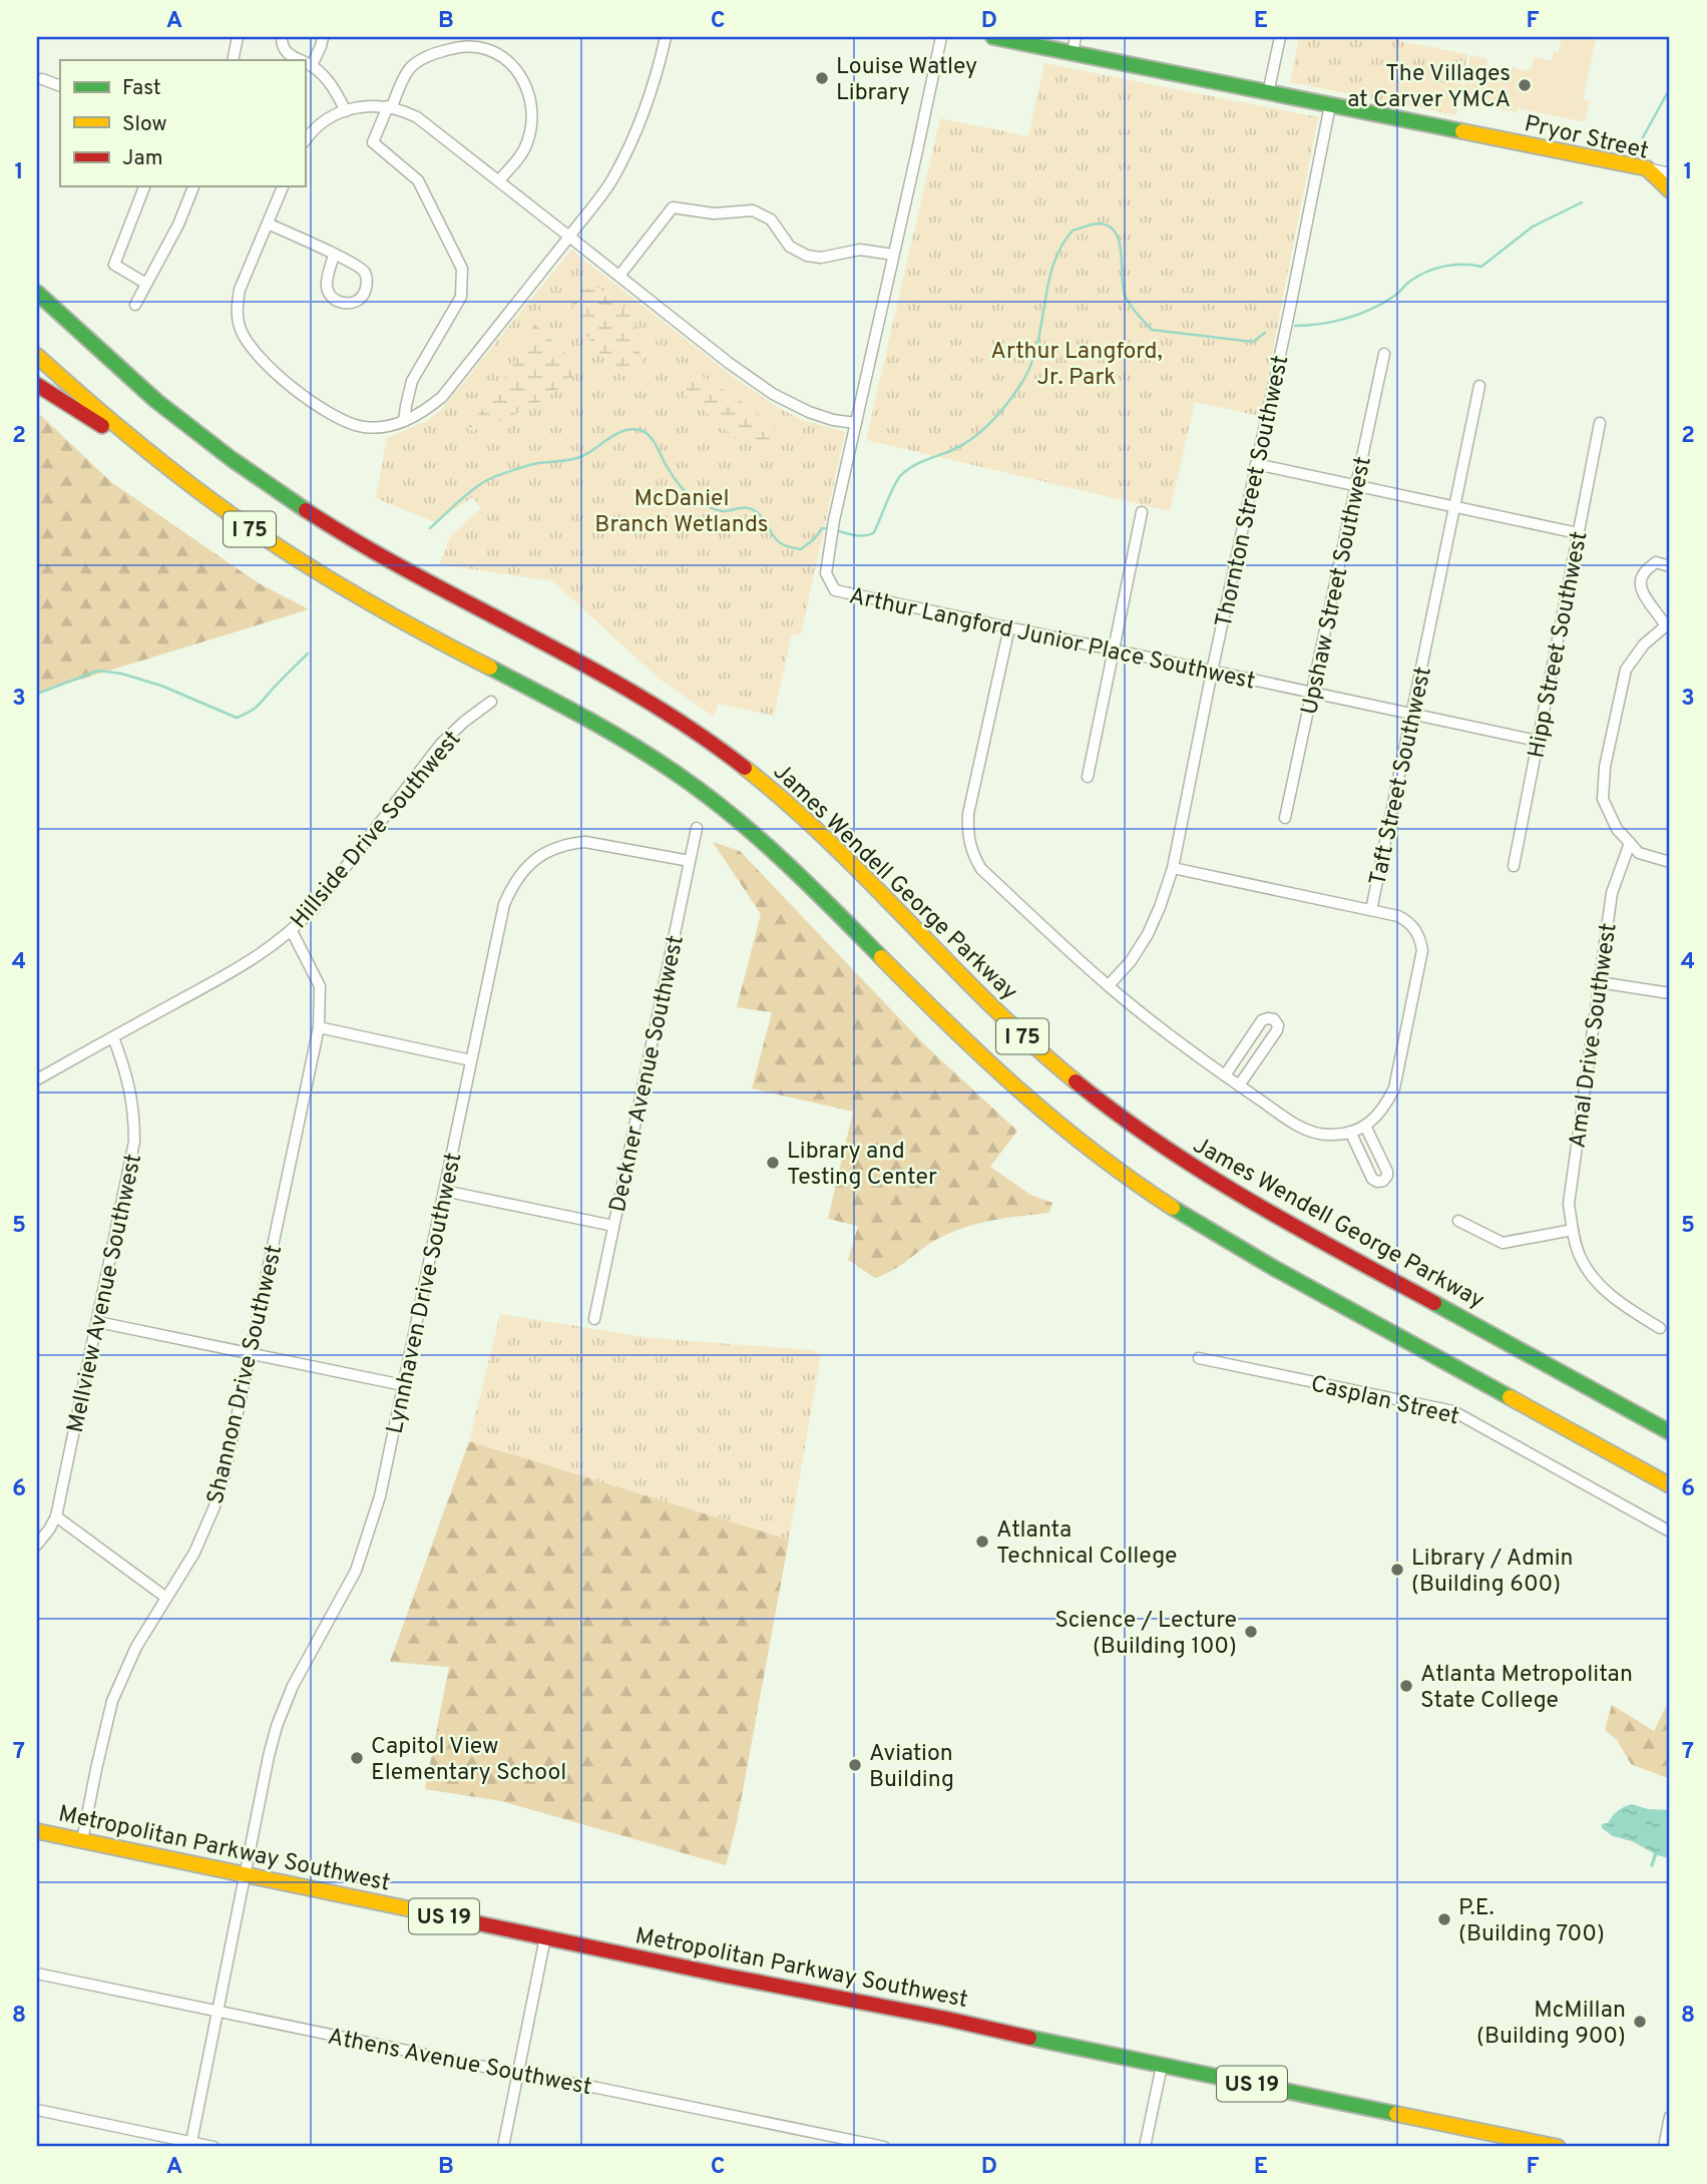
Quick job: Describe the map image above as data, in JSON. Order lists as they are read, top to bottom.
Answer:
{
  "streets": {
    "main road": [
      "Pryor Street",
      "I 75",
      "James Wendell George Parkway",
      "Metropolitan Parkway Southwest",
      "US 19"
    ],
    "street": [
      "Thornton Street Southwest",
      "Upshaw Street Southwest",
      "Arthur Langford Junior Place Southwest",
      "Hipp Street Southwest",
      "Taft Street Southwest",
      "Hillside Drive Southwest",
      "Amal Drive Southwest",
      "Deckner Avenue Southwest",
      "Mellview Avenue Southwest",
      "Lynnhaven Drive Southwest",
      "Shannon Drive Southwest",
      "Casplan Street",
      "Athens Avenue Southwest"
    ]
  },
  "crossings": [
    ["Pryor Street", "Thornton Street Southwest"],
    ["Thornton Street Southwest", "Arthur Langford Junior Place Southwest"],
    ["Upshaw Street Southwest", "Arthur Langford Junior Place Southwest"],
    ["Arthur Langford Junior Place Southwest", "Hipp Street Southwest"],
    ["Arthur Langford Junior Place Southwest", "Taft Street Southwest"],
    ["Hillside Drive Southwest", "Mellview Avenue Southwest"],
    ["Hillside Drive Southwest", "Shannon Drive Southwest"],
    ["Deckner Avenue Southwest", "Lynnhaven Drive Southwest"],
    ["Lynnhaven Drive Southwest", "Metropolitan Parkway Southwest"],
    ["Lynnhaven Drive Southwest", "Athens Avenue Southwest"],
    ["Shannon Drive Southwest", "Metropolitan Parkway Southwest"]
  ],
  "parks": ["Arthur Langford, Jr. Park", "McDaniel Branch Wetlands"],
  "places": [
    "Louise Watley Library",
    "The Villages at Carver YMCA",
    "Library and Testing Center",
    "Atlanta Technical College",
    "Library / Admin (Building 600)",
    "Science / Lecture (Building 100)",
    "Atlanta Metropolitan State College",
    "Capitol View Elementary School",
    "Aviation Building",
    "P.E. (Building 700)",
    "McMillan (Building 900)"
  ],
  "legend": ["Fast", "Slow", "Jam"],
  "grid": {
    "columns": [
      "A",
      "B",
      "C",
      "D",
      "E",
      "F"
    ],
    "rows": [
      "1",
      "2",
      "3",
      "4",
      "5",
      "6",
      "7",
      "8"
    ]
  }
}
